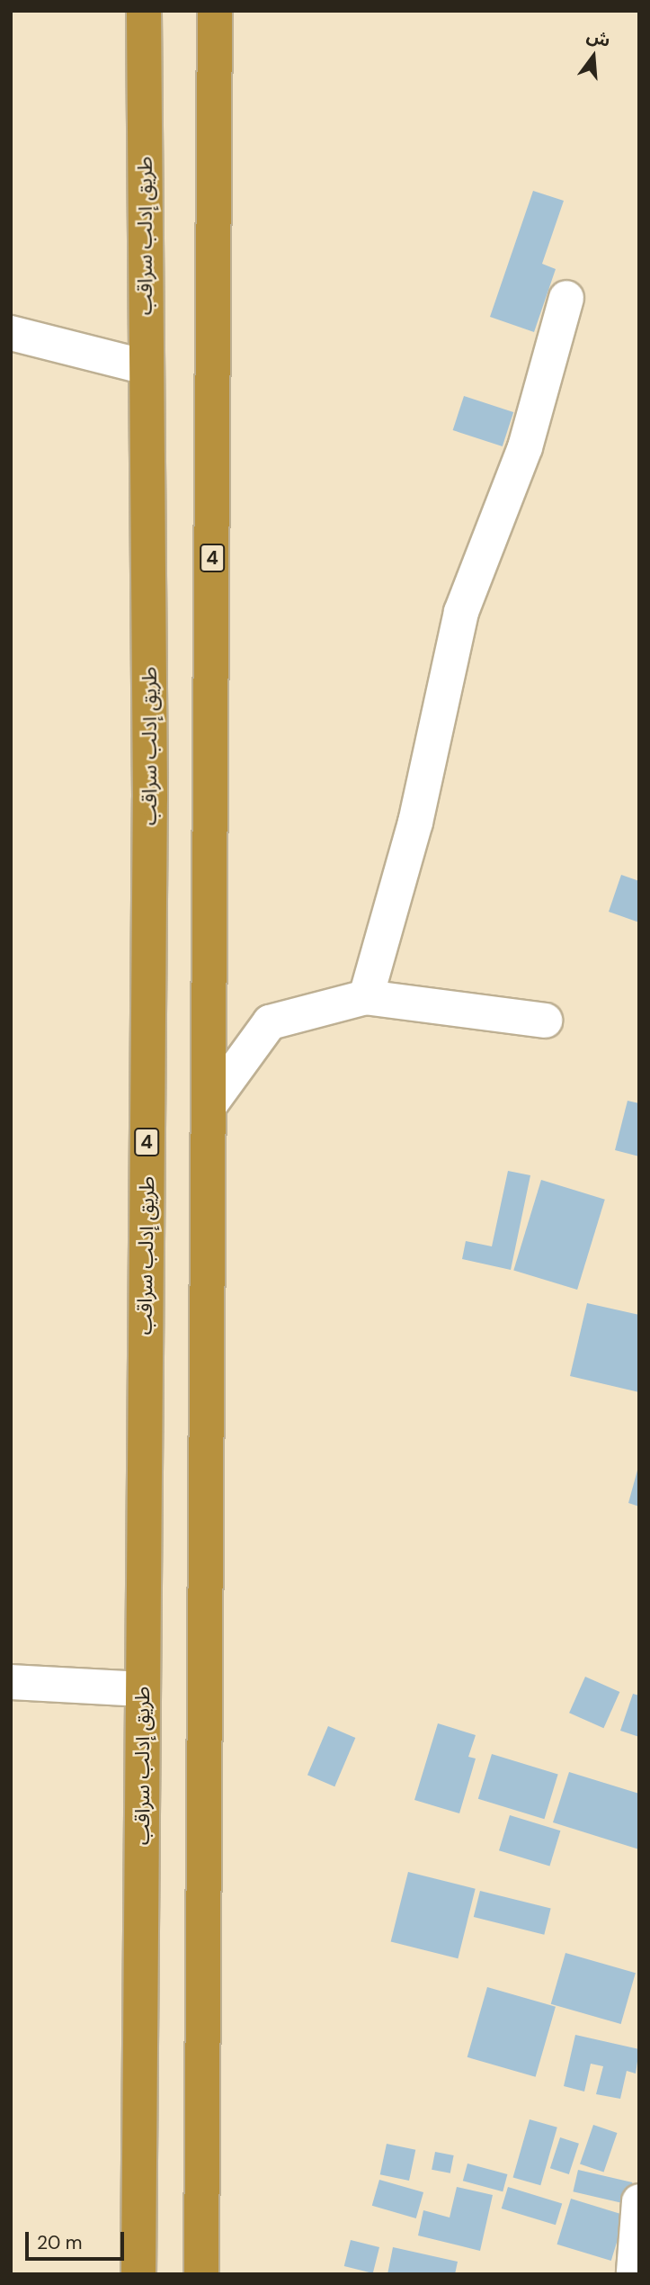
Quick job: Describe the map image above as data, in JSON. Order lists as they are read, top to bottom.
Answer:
{
  "streets": {
    "highway": ["طريق إدلب سراقب", "4"]
  },
  "scale_bar": "20 m",
  "north": "top"
}
